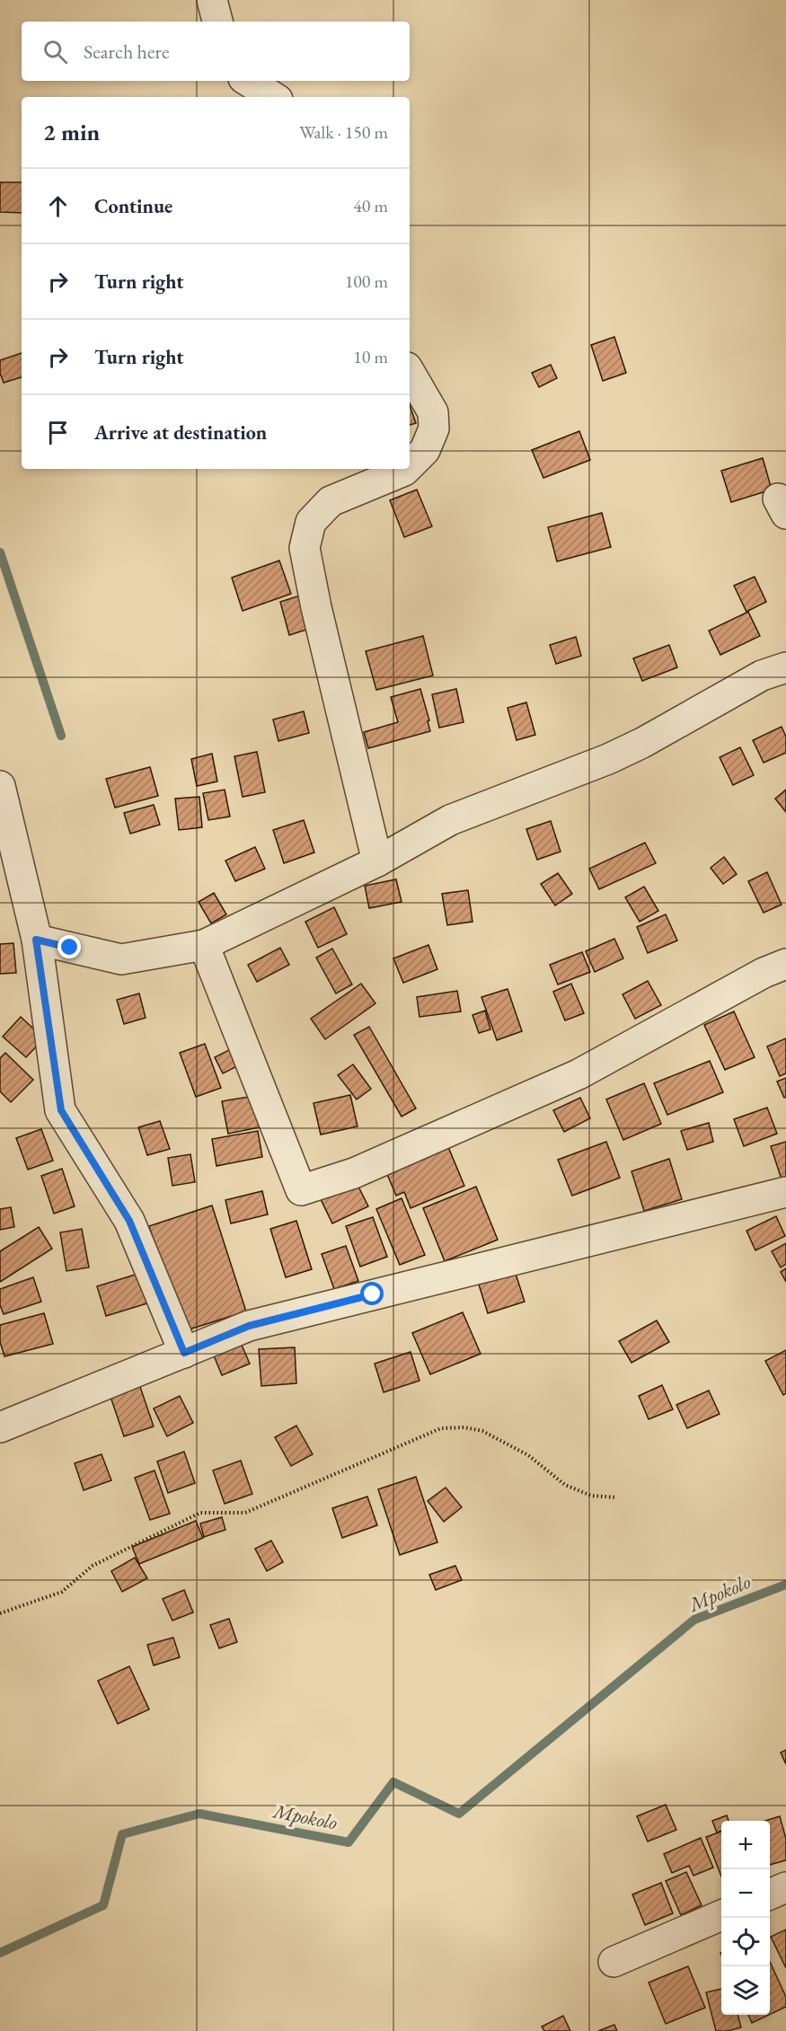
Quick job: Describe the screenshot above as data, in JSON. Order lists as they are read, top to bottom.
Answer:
{
  "water": ["Mpokolo"],
  "page": {
    "search": "Search here",
    "heading": ["2 min", "Walk · 150 m"],
    "list": [
      ["Continue", "40 m"],
      ["Turn right", "100 m"],
      ["Turn right", "10 m"],
      "Arrive at destination"
    ],
    "map_buttons": ["+", "−"]
  }
}
